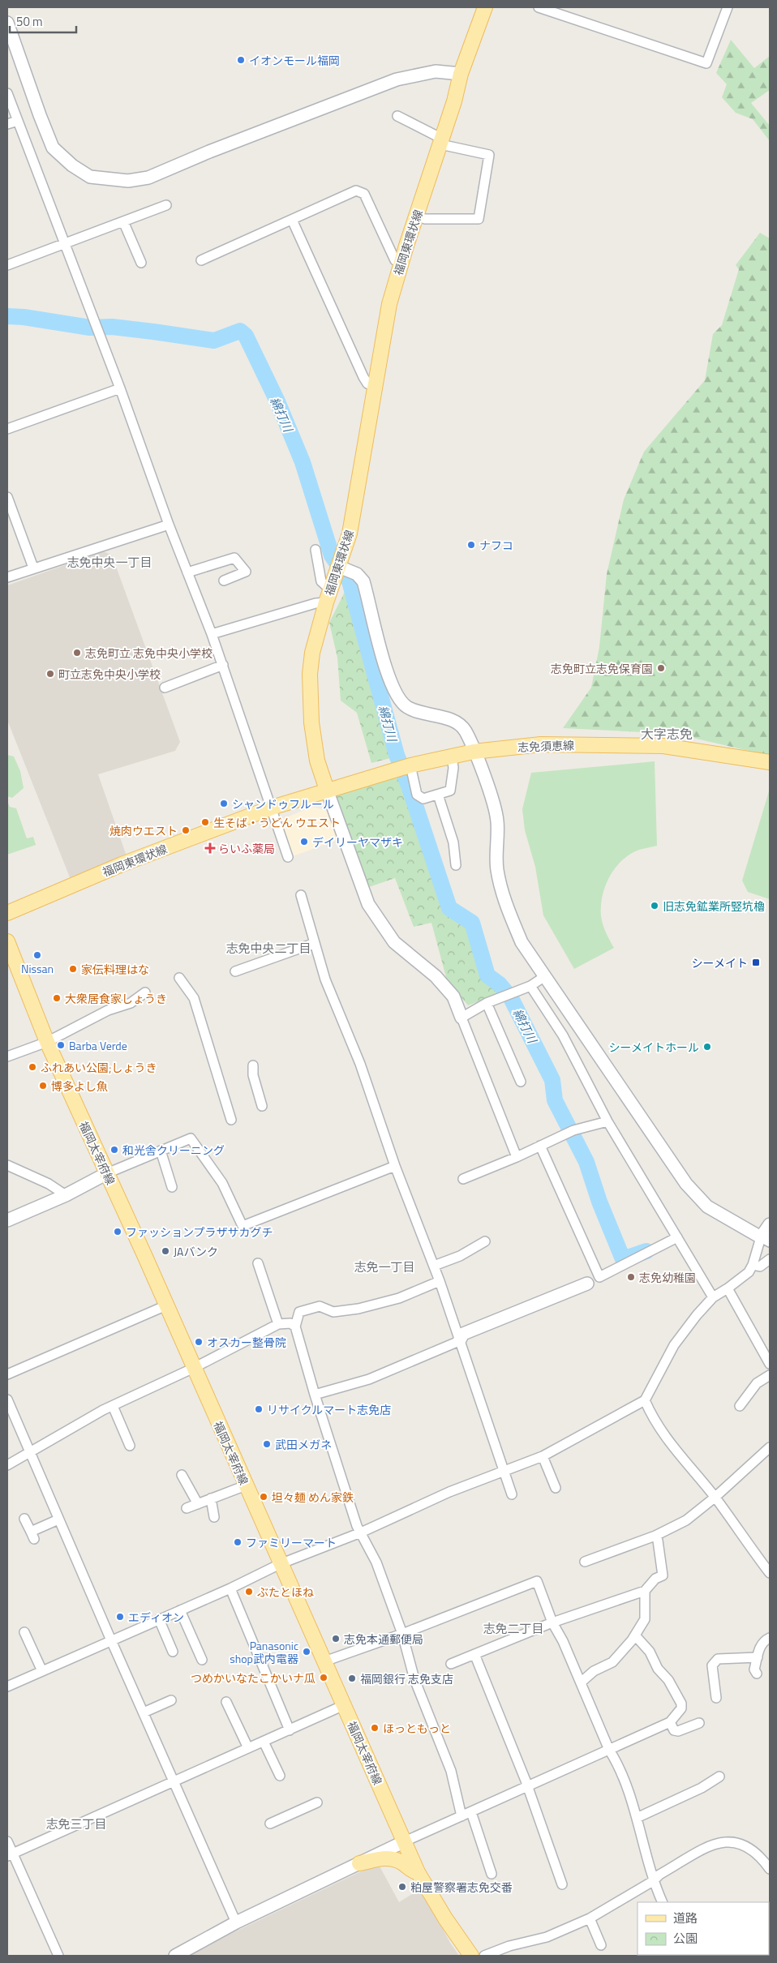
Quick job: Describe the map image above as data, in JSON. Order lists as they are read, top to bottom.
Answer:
{
  "streets": {
    "main road": ["福岡東環状線", "志免須恵線", "福岡太宰府線"]
  },
  "crossings": [
    ["福岡東環状線", "志免須恵線"]
  ],
  "districts": [
    "志免中央一丁目",
    "大字志免",
    "志免中央二丁目",
    "志免一丁目",
    "志免二丁目",
    "志免三丁目"
  ],
  "water": ["綿打川"],
  "places": {
    "other": [
      "イオンモール福岡",
      "ナフコ",
      "志免町立 志免中央小学校",
      "志免町立志免保育園",
      "町立志免中央小学校",
      "シャンドゥフルール",
      "生そば・うどん ウエスト",
      "焼肉ウエスト",
      "デイリーヤマザキ",
      "旧志免鉱業所竪坑櫓",
      "Nissan",
      "家伝料理はな",
      "大衆居食家しょうき",
      "Barba Verde",
      "シーメイトホール",
      "ふれあい公園;しょうき",
      "博多よし魚",
      "和光舎クリーニング",
      "ファッションプラザサカグチ",
      "JAバンク",
      "志免幼稚園",
      "オスカー整骨院",
      "リサイクルマート志免店",
      "武田メガネ",
      "坦々麺 めん家鉄",
      "ファミリーマート",
      "ぶたとほね",
      "エディオン",
      "志免本通郵便局",
      "Panasonic shop武内電器",
      "つめかいなたこかいナ瓜",
      "福岡銀行 志免支店",
      "ほっともっと",
      "粕屋警察署志免交番"
    ],
    "health": ["らいふ薬局"],
    "transit": ["シーメイト"]
  },
  "legend": ["道路", "公園"],
  "scale_bar": "50 m"
}
